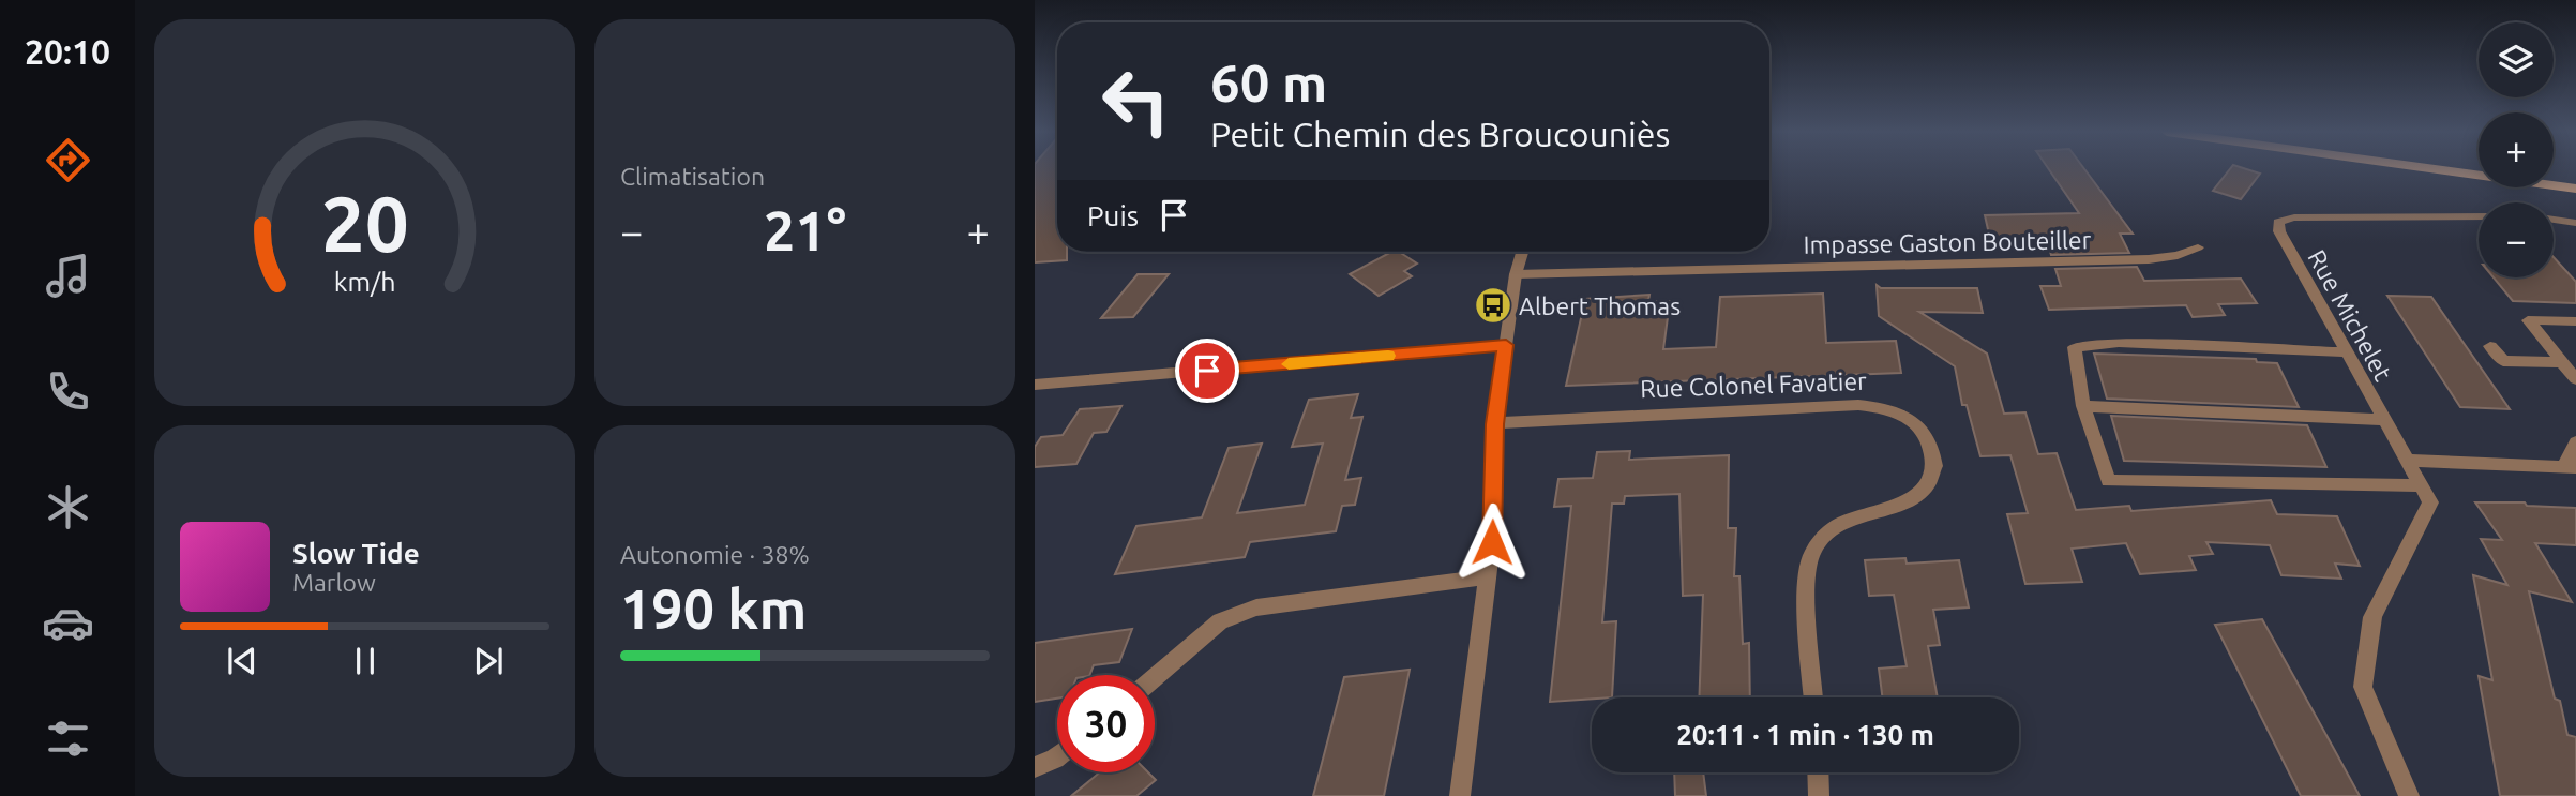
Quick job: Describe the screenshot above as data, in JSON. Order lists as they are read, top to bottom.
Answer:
{
  "streets": {
    "street": ["Impasse Gaston Bouteiller", "Rue Michelet", "Rue Colonel Favatier"]
  },
  "places": {
    "bus stop": ["Albert Thomas"]
  },
  "page": {
    "tabs": "20:10",
    "tile": [
      "Climatisation",
      ["Autonomie · 38%", "190 km"]
    ],
    "map_buttons": ["+", "−"],
    "turn": ["60 m", "Petit Chemin des Broucouniès"],
    "then": "Puis",
    "heat": ["−", "21°", "+"],
    "song": ["Slow Tide", "Marlow"],
    "limit": "30",
    "trip": "20:11 · 1 min · 130 m",
    "gauge": ["20", "km/h"]
  }
}
